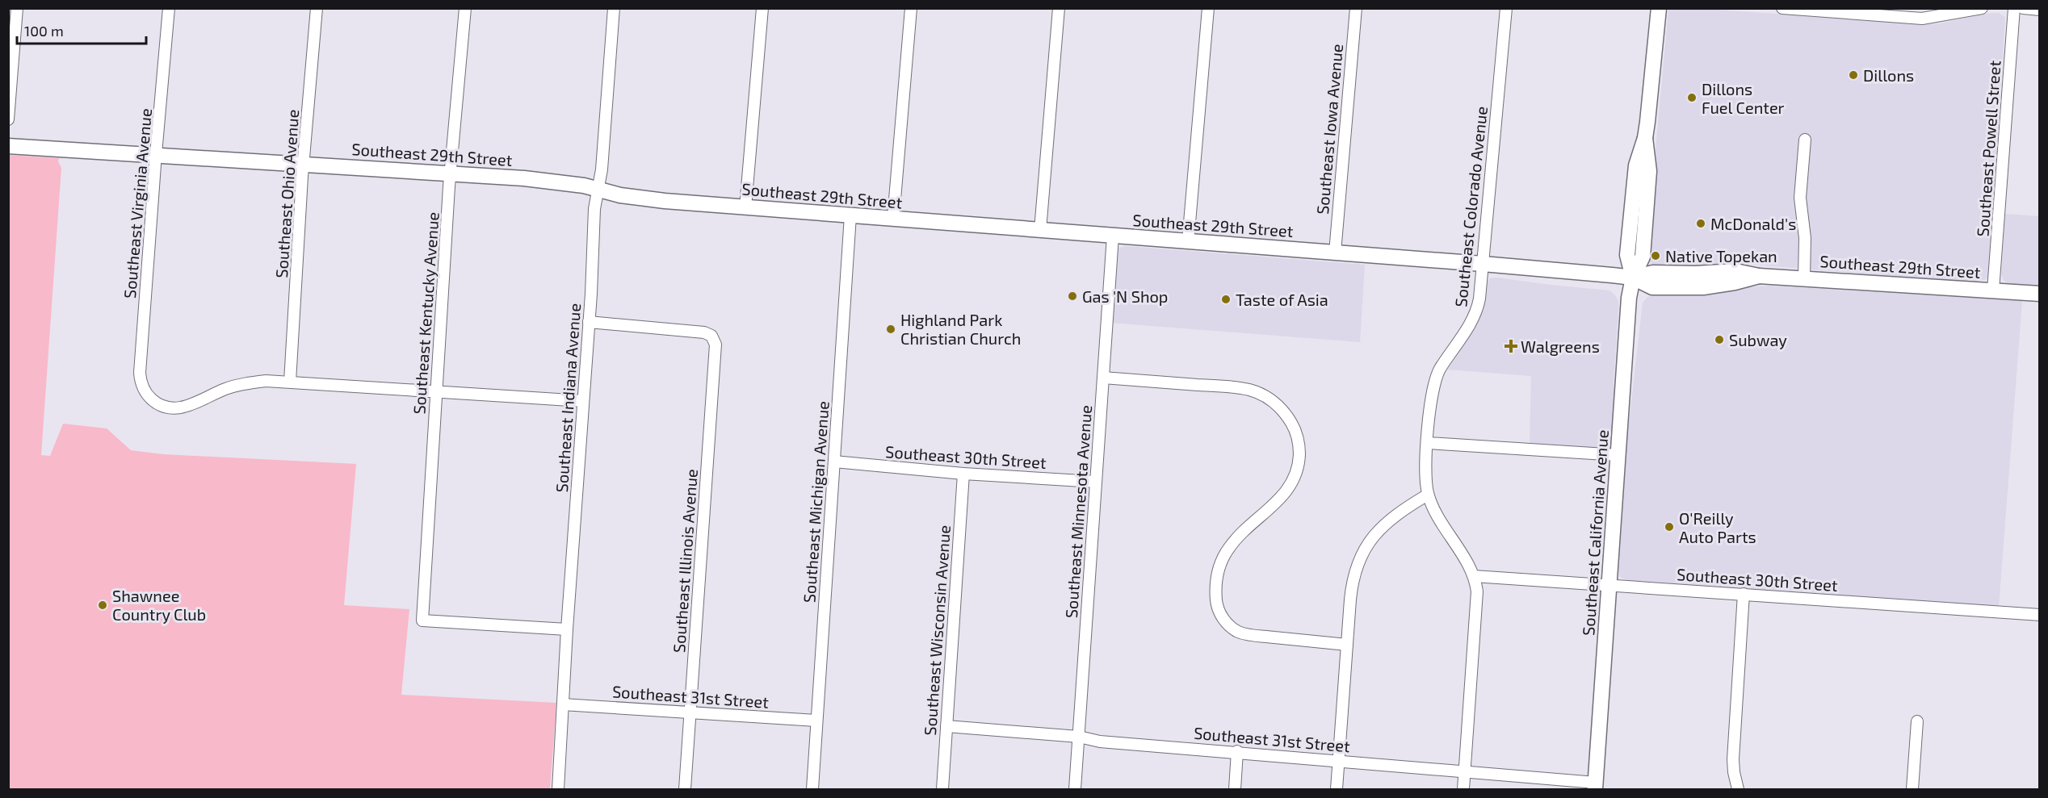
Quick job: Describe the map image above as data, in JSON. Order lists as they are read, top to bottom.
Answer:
{
  "streets": {
    "main road": ["Southeast 29th Street", "Southeast California Avenue"],
    "street": [
      "Southeast Iowa Avenue",
      "Southeast Powell Street",
      "Southeast Ohio Avenue",
      "Southeast Virginia Avenue",
      "Southeast Colorado Avenue",
      "Southeast Kentucky Avenue",
      "Southeast Indiana Avenue",
      "Southeast 30th Street",
      "Southeast Michigan Avenue",
      "Southeast Minnesota Avenue",
      "Southeast Illinois Avenue",
      "Southeast Wisconsin Avenue",
      "Southeast 31st Street"
    ]
  },
  "crossings": [
    ["Southeast Iowa Avenue", "Southeast 29th Street"],
    ["Southeast Powell Street", "Southeast 29th Street"],
    ["Southeast 29th Street", "Southeast Ohio Avenue"],
    ["Southeast 29th Street", "Southeast Virginia Avenue"],
    ["Southeast 29th Street", "Southeast Colorado Avenue"],
    ["Southeast 29th Street", "Southeast Kentucky Avenue"],
    ["Southeast 29th Street", "Southeast Indiana Avenue"],
    ["Southeast 29th Street", "Southeast Michigan Avenue"],
    ["Southeast 29th Street", "Southeast Minnesota Avenue"],
    ["Southeast 29th Street", "Southeast California Avenue"],
    ["Southeast Ohio Avenue", "Southeast Virginia Avenue"],
    ["Southeast Colorado Avenue", "Southeast 30th Street"],
    ["Southeast Colorado Avenue", "Southeast 31st Street"],
    ["Southeast Kentucky Avenue", "Southeast Indiana Avenue"],
    ["Southeast Indiana Avenue", "Southeast Illinois Avenue"],
    ["Southeast Indiana Avenue", "Southeast 31st Street"],
    ["Southeast 30th Street", "Southeast Michigan Avenue"],
    ["Southeast 30th Street", "Southeast Minnesota Avenue"],
    ["Southeast 30th Street", "Southeast California Avenue"],
    ["Southeast 30th Street", "Southeast Wisconsin Avenue"],
    ["Southeast Michigan Avenue", "Southeast 31st Street"],
    ["Southeast Minnesota Avenue", "Southeast 31st Street"],
    ["Southeast California Avenue", "Southeast 31st Street"],
    ["Southeast Illinois Avenue", "Southeast 31st Street"],
    ["Southeast Wisconsin Avenue", "Southeast 31st Street"]
  ],
  "places": {
    "other": [
      "Dillons",
      "Dillons Fuel Center",
      "McDonald's",
      "Native Topekan",
      "Gas 'N Shop",
      "Taste of Asia",
      "Highland Park Christian Church",
      "Subway",
      "O'Reilly Auto Parts",
      "Shawnee Country Club"
    ],
    "health": ["Walgreens"]
  },
  "scale_bar": "100 m"
}
